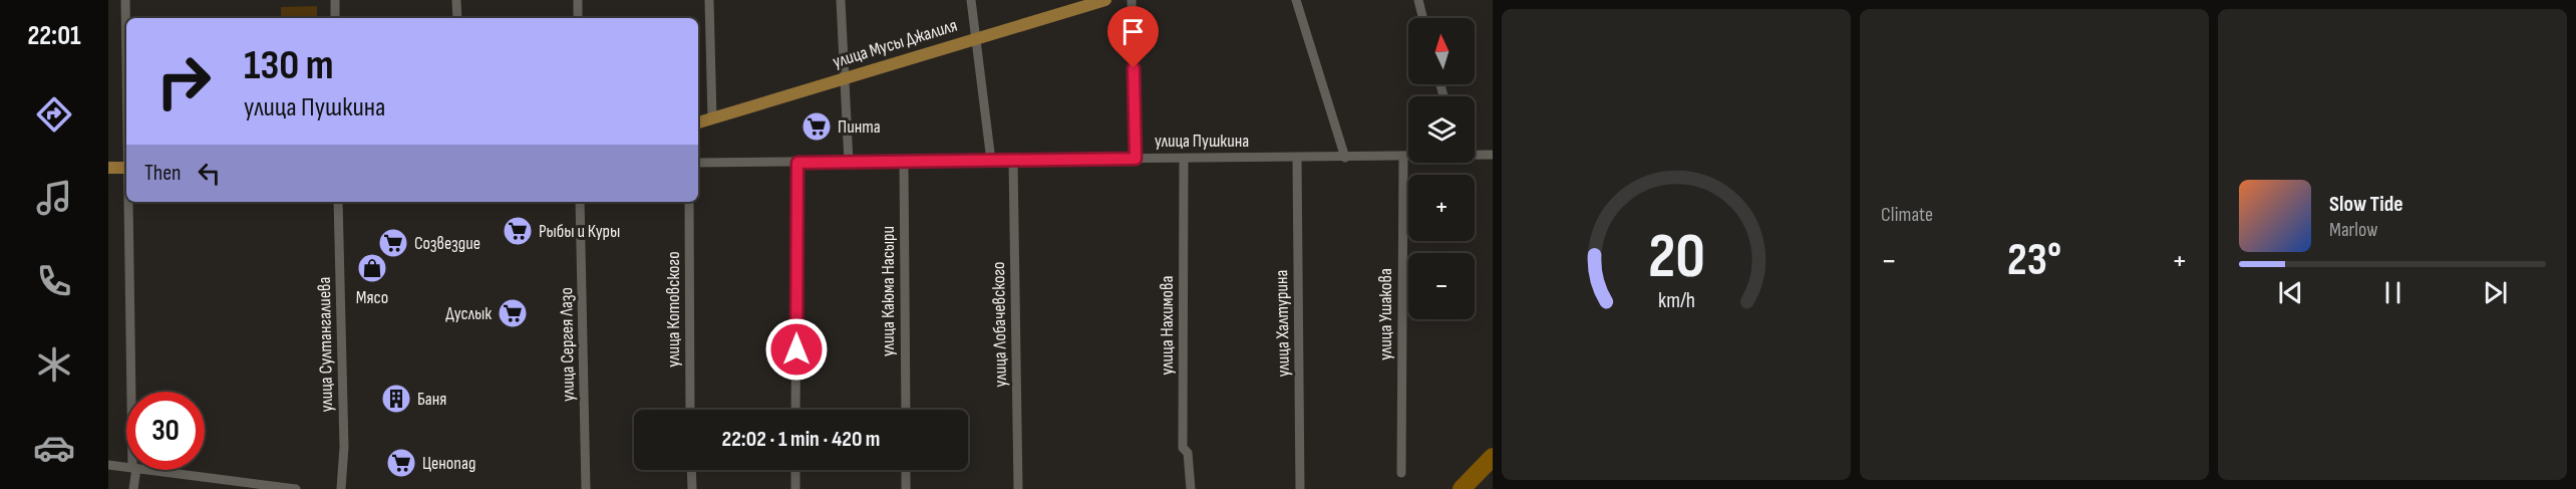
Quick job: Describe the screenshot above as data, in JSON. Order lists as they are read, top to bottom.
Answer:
{
  "streets": {
    "main road": ["улица Мусы Джалиля"],
    "street": [
      "улица Пушкина",
      "улица Каюма Насыри",
      "улица Котовского",
      "улица Ушакова",
      "улица Халтурина",
      "улица Лобачевского",
      "улица Нахимова",
      "улица Султангалиева",
      "улица Сергея Лазо"
    ]
  },
  "crossings": [
    ["улица Пушкина", "улица Каюма Насыри"],
    ["улица Пушкина", "улица Ушакова"],
    ["улица Пушкина", "улица Халтурина"],
    ["улица Пушкина", "улица Лобачевского"],
    ["улица Пушкина", "улица Нахимова"]
  ],
  "places": {
    "supermarket": [
      "Пинта",
      "Рыбы и Куры",
      "Созвездие",
      "Дуслык",
      "Ценопад"
    ],
    "shop": ["Мясо"],
    "building": ["Баня"]
  },
  "north": "top",
  "page": {
    "tabs": "22:01",
    "tile": "Climate",
    "map_buttons": ["+", "−"],
    "turn": ["130 m", "улица Пушкина"],
    "then": "Then",
    "song": ["Slow Tide", "Marlow"],
    "heat": ["−", "23°", "+"],
    "limit": "30",
    "trip": "22:02 · 1 min · 420 m",
    "gauge": ["20", "km/h"]
  }
}
